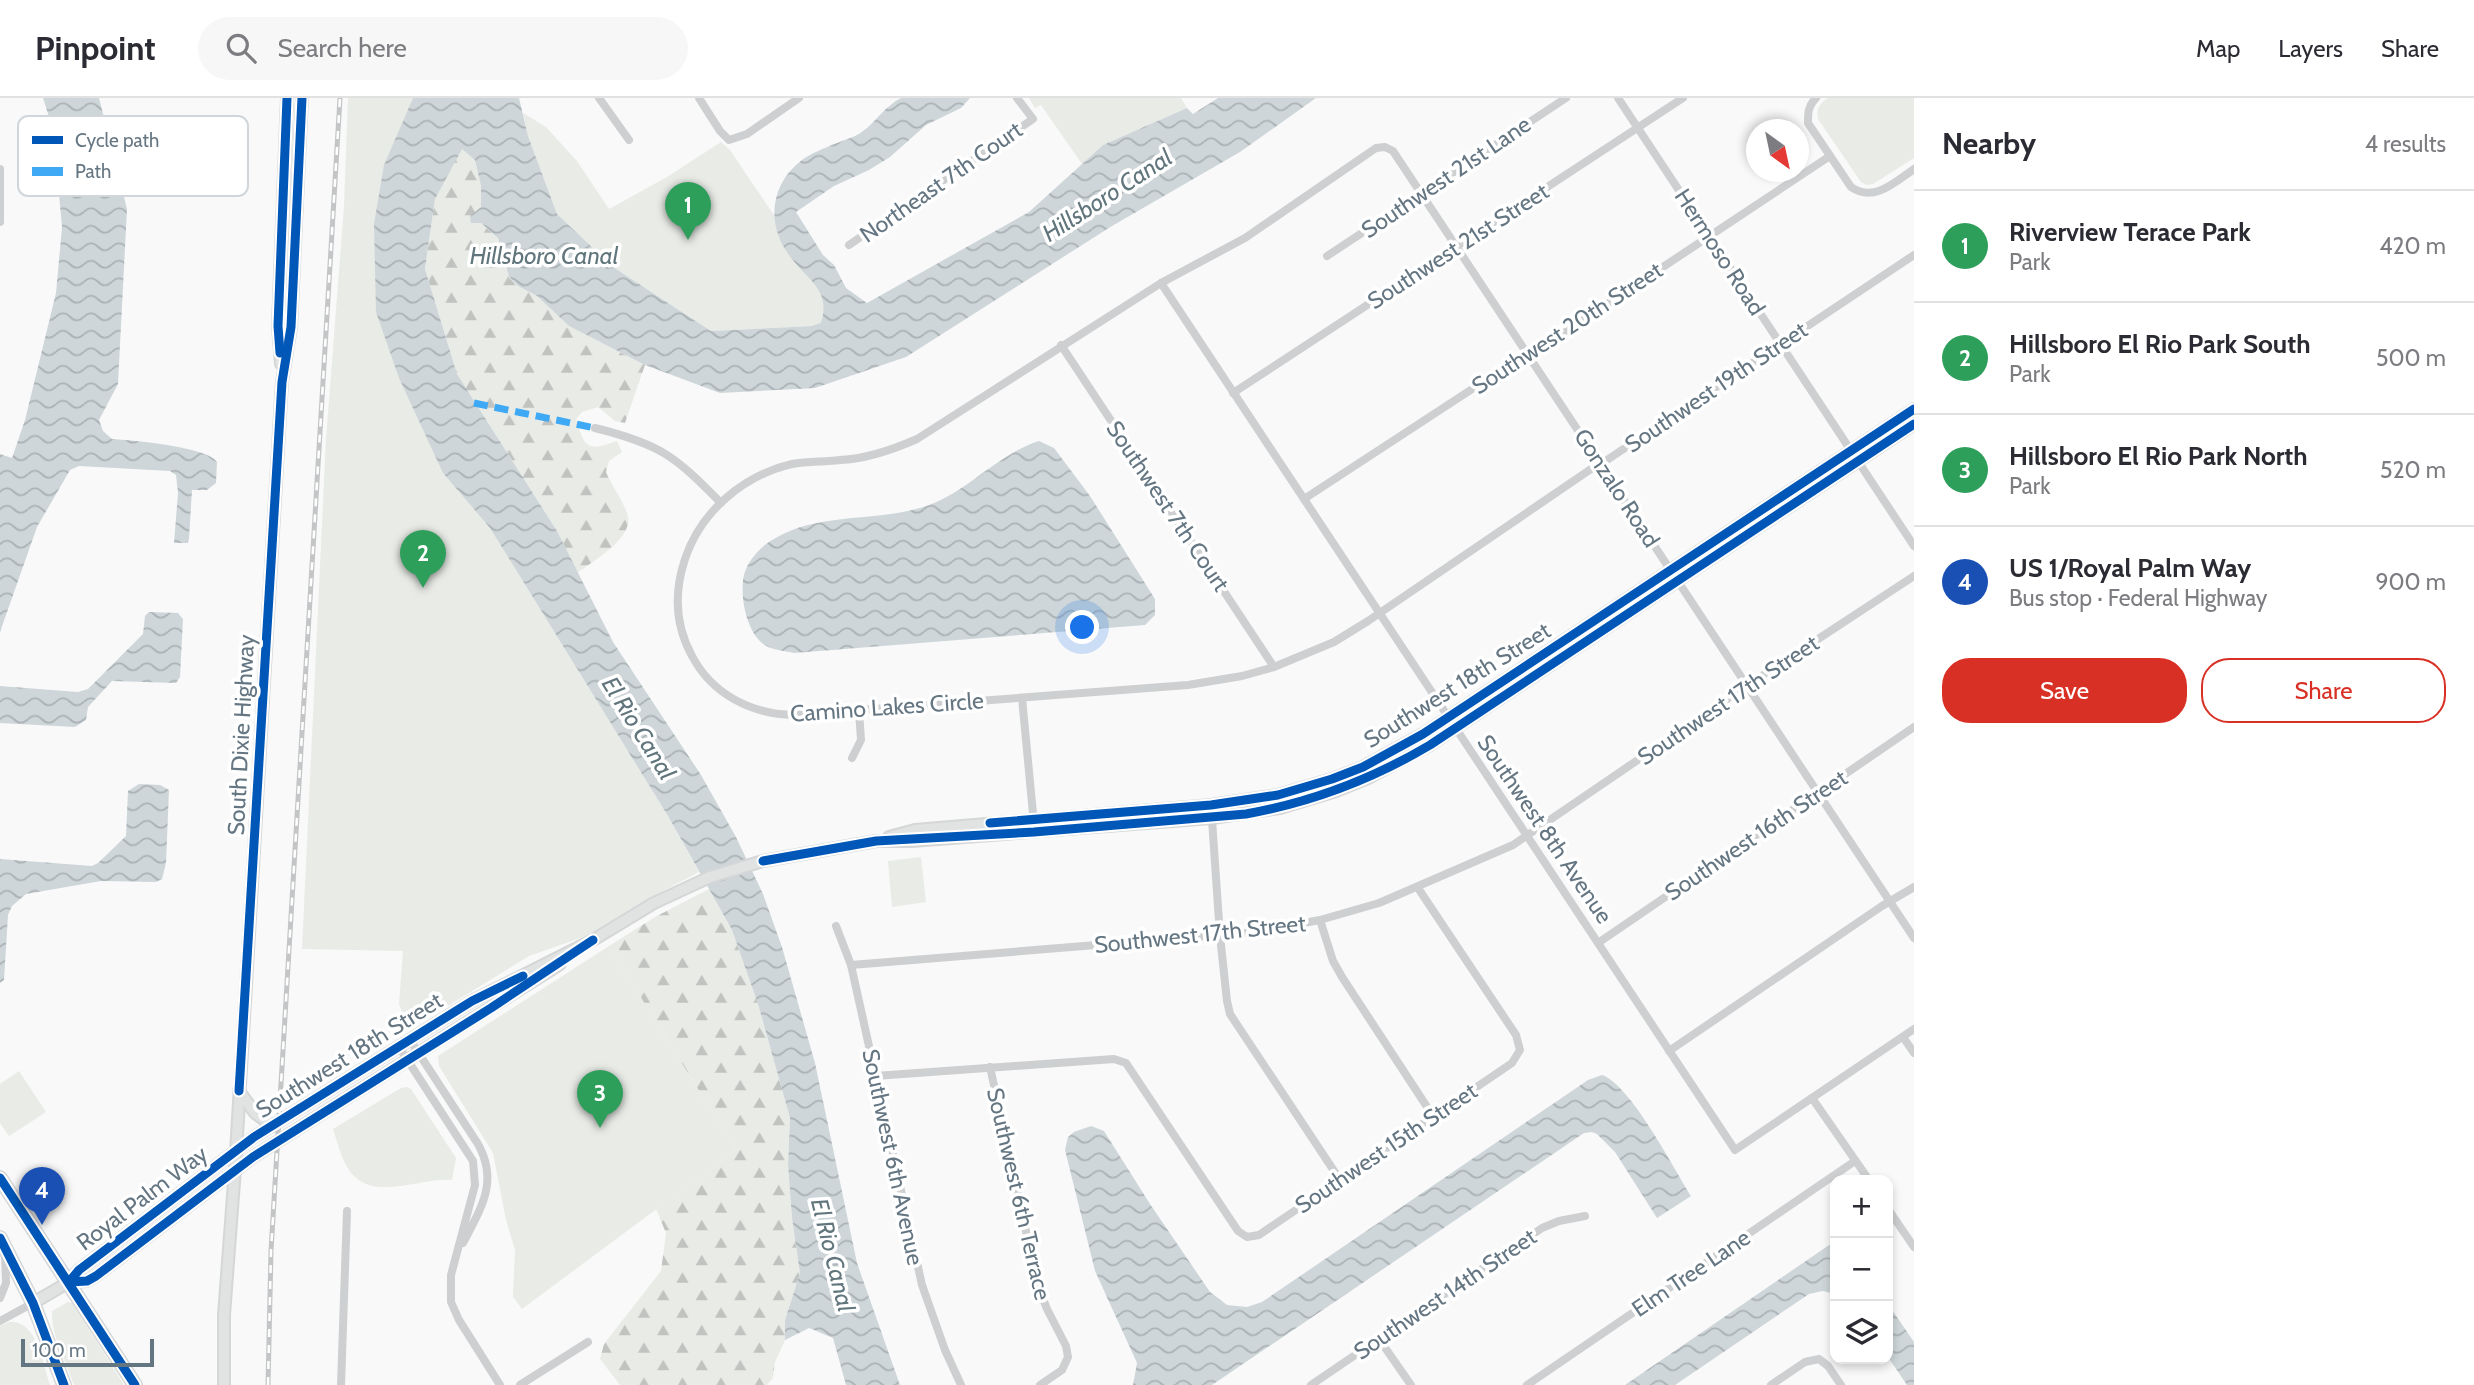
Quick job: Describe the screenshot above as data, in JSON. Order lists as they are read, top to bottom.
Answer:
{
  "streets": {
    "main road": ["Southwest 18th Street", "South Dixie Highway", "Royal Palm Way"],
    "street": [
      "Southwest 21st Lane",
      "Northeast 7th Court",
      "Southwest 21st Street",
      "Hermoso Road",
      "Southwest 20th Street",
      "Southwest 19th Street",
      "Gonzalo Road",
      "Southwest 7th Court",
      "Southwest 17th Street",
      "Camino Lakes Circle",
      "Southwest 8th Avenue",
      "Southwest 16th Street",
      "Southwest 15th Street",
      "Southwest 6th Avenue",
      "Southwest 6th Terrace",
      "Elm Tree Lane",
      "Southwest 14th Street"
    ]
  },
  "crossings": [
    ["Southwest 21st Lane", "Gonzalo Road"],
    ["Southwest 21st Street", "Hermoso Road"],
    ["Southwest 21st Street", "Gonzalo Road"],
    ["Southwest 21st Street", "Southwest 8th Avenue"],
    ["Hermoso Road", "Southwest 20th Street"],
    ["Hermoso Road", "Southwest 19th Street"],
    ["Hermoso Road", "Southwest 18th Street"],
    ["Southwest 20th Street", "Gonzalo Road"],
    ["Southwest 20th Street", "Southwest 8th Avenue"],
    ["Southwest 19th Street", "Gonzalo Road"],
    ["Southwest 19th Street", "Camino Lakes Circle"],
    ["Southwest 19th Street", "Southwest 8th Avenue"],
    ["Gonzalo Road", "Southwest 18th Street"],
    ["Gonzalo Road", "Southwest 17th Street"],
    ["Gonzalo Road", "Camino Lakes Circle"],
    ["Gonzalo Road", "Southwest 16th Street"],
    ["Southwest 7th Court", "Camino Lakes Circle"],
    ["Southwest 18th Street", "South Dixie Highway"],
    ["Southwest 18th Street", "Southwest 8th Avenue"],
    ["Southwest 18th Street", "Royal Palm Way"],
    ["Southwest 17th Street", "Southwest 8th Avenue"],
    ["Southwest 17th Street", "Southwest 15th Street"],
    ["Southwest 17th Street", "Southwest 6th Avenue"],
    ["Camino Lakes Circle", "Southwest 8th Avenue"],
    ["South Dixie Highway", "Royal Palm Way"],
    ["Southwest 8th Avenue", "Southwest 16th Street"],
    ["Southwest 15th Street", "Southwest 6th Terrace"]
  ],
  "water": ["Hillsboro Canal", "El Rio Canal"],
  "legend": ["Cycle path", "Path"],
  "scale_bar": "100 m",
  "north": "bottom right",
  "page": {
    "header": "Pinpoint",
    "search": "Search here",
    "nav": ["Map", "Layers", "Share"],
    "heading": ["Nearby", "4 results"],
    "pins": [
      "1",
      "2",
      "3",
      "4"
    ],
    "list": [
      {
        "mark": "1",
        "name": "Riverview Terace Park",
        "note": "Park",
        "value": "420 m"
      },
      {
        "mark": "2",
        "name": "Hillsboro El Rio Park South",
        "note": "Park",
        "value": "500 m"
      },
      {
        "mark": "3",
        "name": "Hillsboro El Rio Park North",
        "note": "Park",
        "value": "520 m"
      },
      {
        "mark": "4",
        "name": "US 1/Royal Palm Way",
        "note": "Bus stop · Federal Highway",
        "value": "900 m"
      }
    ],
    "buttons": ["Save", "Share"],
    "map_buttons": ["+", "−"],
    "scale": "100 m"
  }
}
